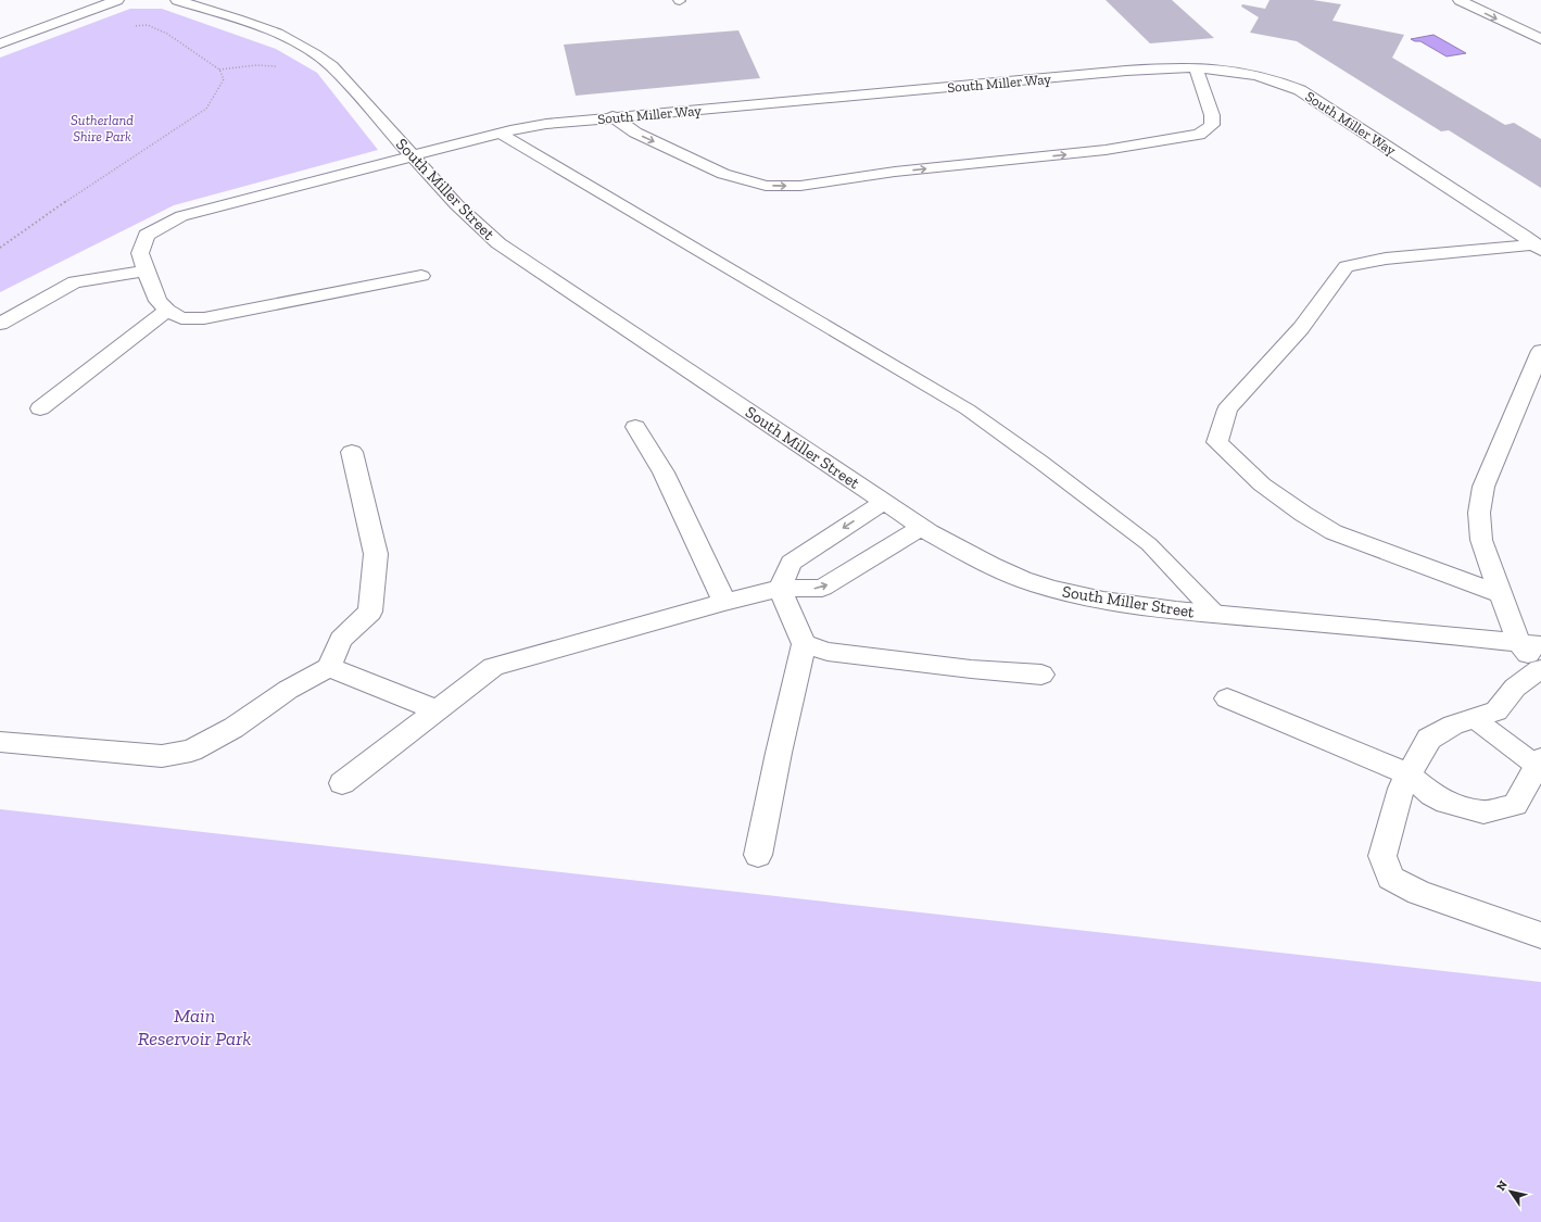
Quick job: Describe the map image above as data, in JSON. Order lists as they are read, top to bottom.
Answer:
{
  "streets": {
    "street": ["South Miller Way", "South Miller Street"]
  },
  "crossings": [
    ["South Miller Way", "South Miller Street"]
  ],
  "parks": ["Sutherland Shire Park", "Main Reservoir Park"],
  "north": "top left"
}
